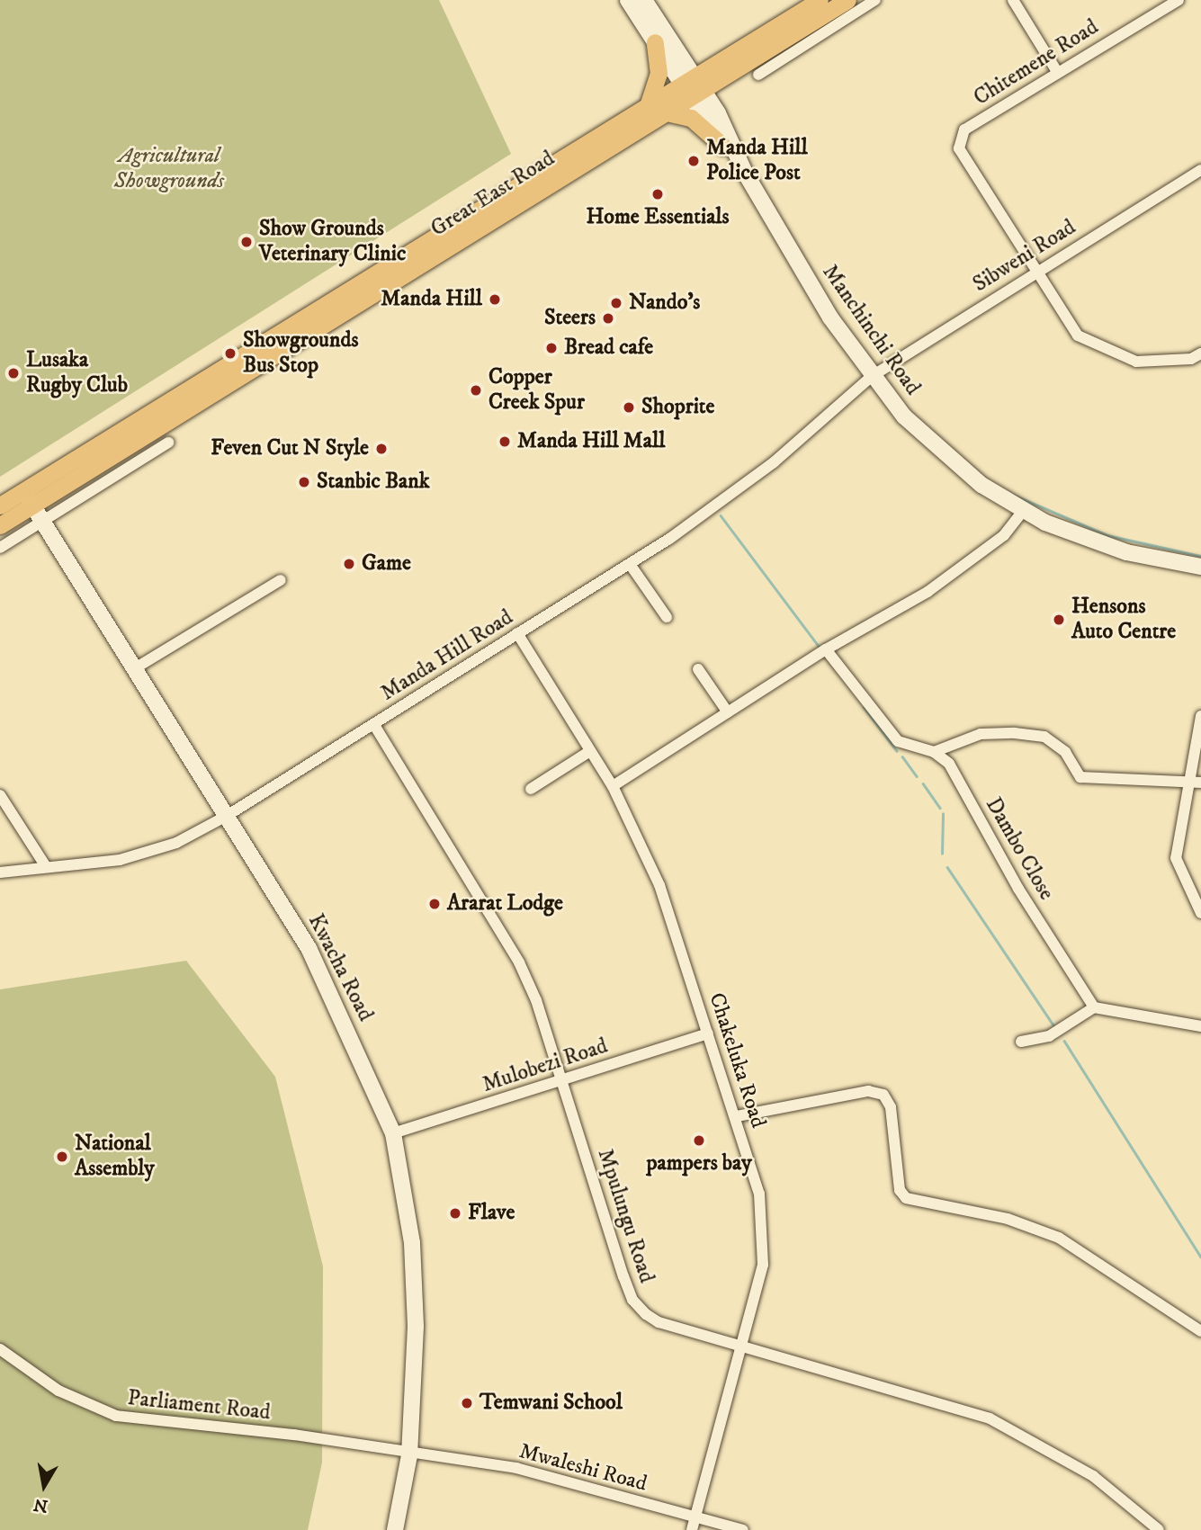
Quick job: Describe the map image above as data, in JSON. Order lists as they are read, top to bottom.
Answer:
{
  "streets": {
    "main road": ["Great East Road", "Manchinchi Road", "Kwacha Road"],
    "street": [
      "Chitemene Road",
      "Sibweni Road",
      "Manda Hill Road",
      "Dambo Close",
      "Chakeluka Road",
      "Mulobezi Road",
      "Mpulungu Road",
      "Parliament Road",
      "Mwaleshi Road"
    ]
  },
  "crossings": [
    ["Chitemene Road", "Sibweni Road"],
    ["Great East Road", "Manchinchi Road"],
    ["Great East Road", "Kwacha Road"],
    ["Sibweni Road", "Manchinchi Road"],
    ["Sibweni Road", "Manda Hill Road"],
    ["Manchinchi Road", "Manda Hill Road"],
    ["Manda Hill Road", "Kwacha Road"],
    ["Manda Hill Road", "Chakeluka Road"],
    ["Manda Hill Road", "Mpulungu Road"],
    ["Kwacha Road", "Mulobezi Road"],
    ["Kwacha Road", "Parliament Road"],
    ["Kwacha Road", "Mwaleshi Road"],
    ["Chakeluka Road", "Mulobezi Road"],
    ["Chakeluka Road", "Mpulungu Road"],
    ["Chakeluka Road", "Mwaleshi Road"],
    ["Mulobezi Road", "Mpulungu Road"],
    ["Parliament Road", "Mwaleshi Road"]
  ],
  "parks": ["Agricultural Showgrounds"],
  "places": [
    "Manda Hill Police Post",
    "Home Essentials",
    "Show Grounds Veterinary Clinic",
    "Manda Hill",
    "Nando's",
    "Steers",
    "Bread cafe",
    "Showgrounds Bus Stop",
    "Lusaka Rugby Club",
    "Copper Creek Spur",
    "Shoprite",
    "Manda Hill Mall",
    "Feven Cut N Style",
    "Stanbic Bank",
    "Game",
    "Hensons Auto Centre",
    "Ararat Lodge",
    "pampers bay",
    "National Assembly",
    "Flave",
    "Temwani School"
  ],
  "north": "bottom"
}
